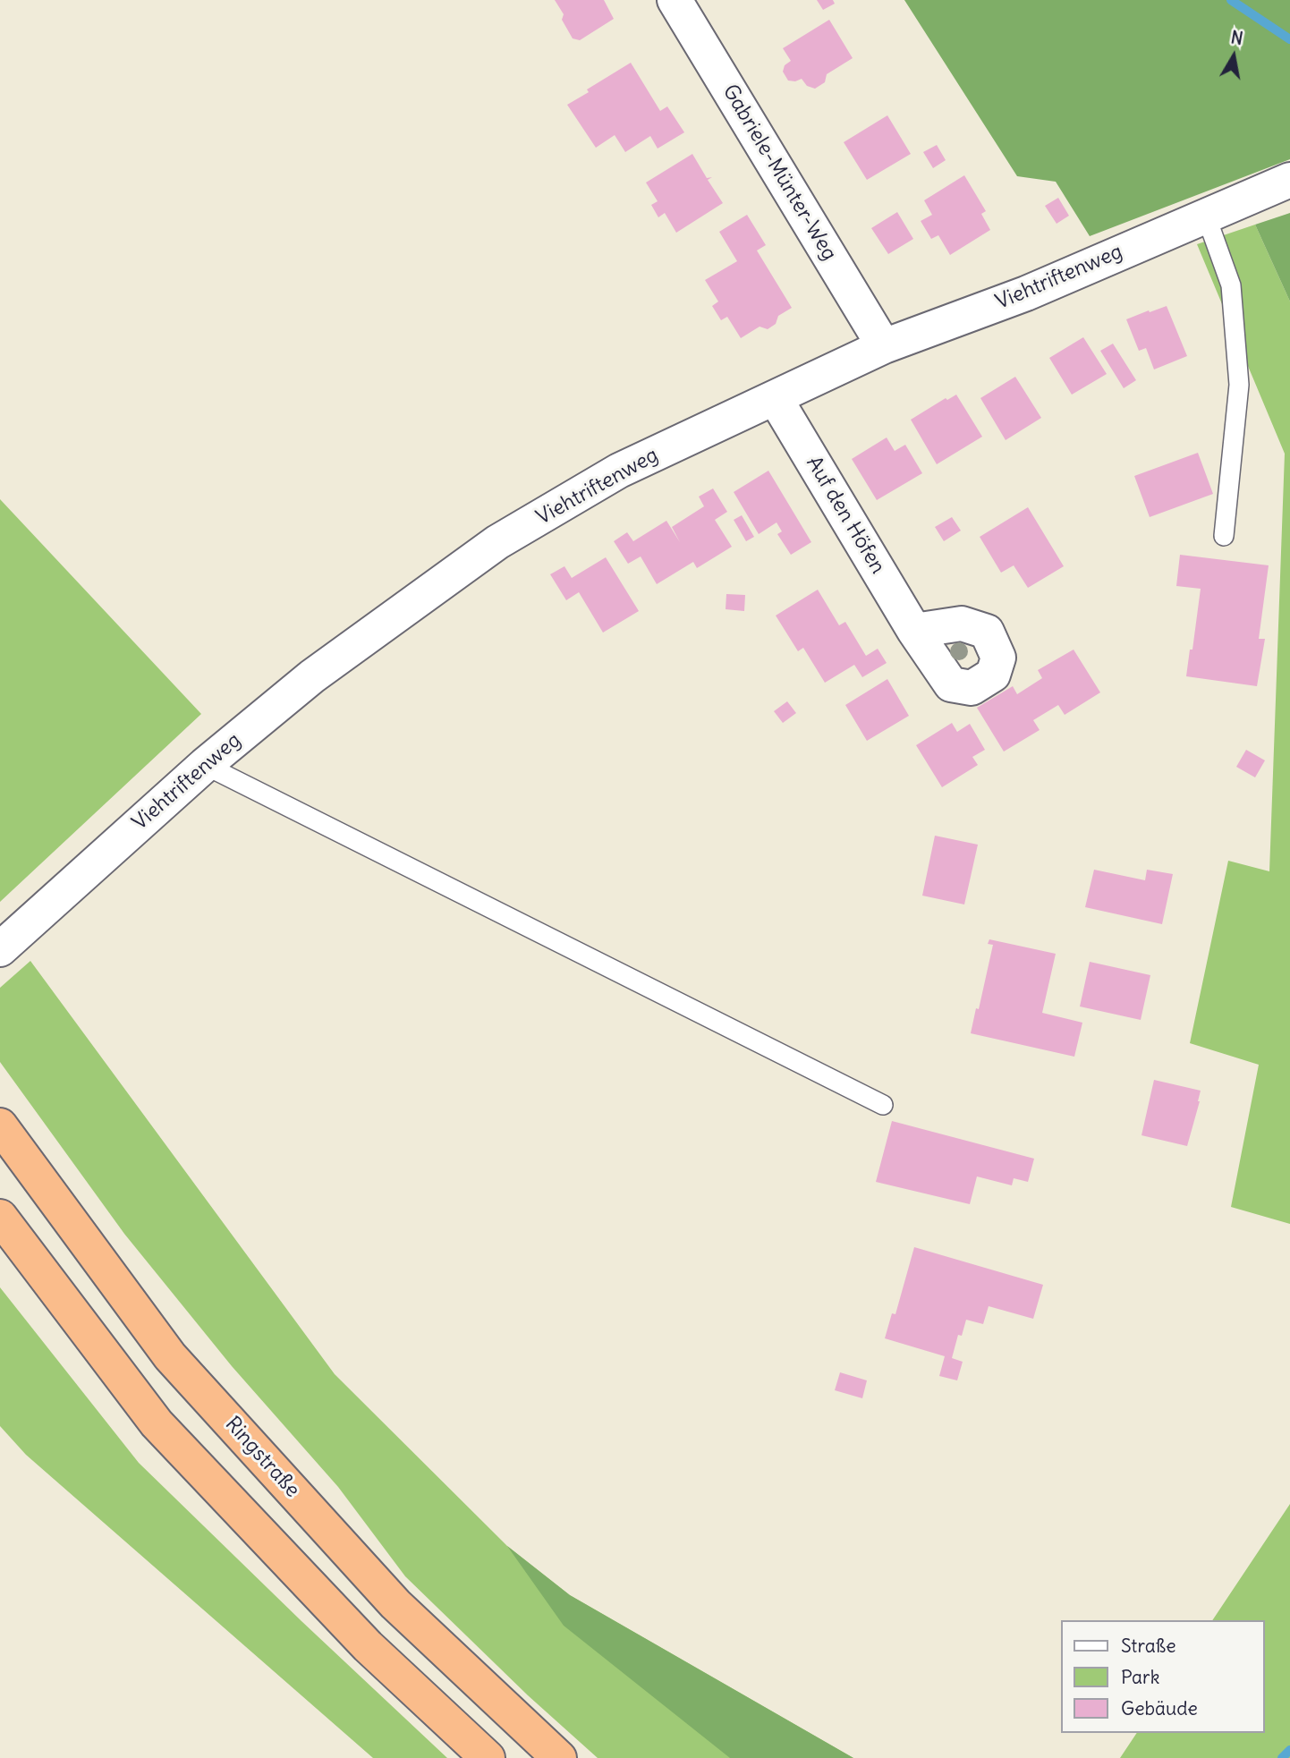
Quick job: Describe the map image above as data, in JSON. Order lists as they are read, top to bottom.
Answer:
{
  "streets": {
    "highway": ["Ringstraße"],
    "street": ["Gabriele-Münter-Weg", "Viehtriftenweg", "Auf den Höfen"]
  },
  "crossings": [
    ["Gabriele-Münter-Weg", "Viehtriftenweg"],
    ["Viehtriftenweg", "Auf den Höfen"]
  ],
  "legend": ["Straße", "Park", "Gebäude"],
  "north": "top"
}
